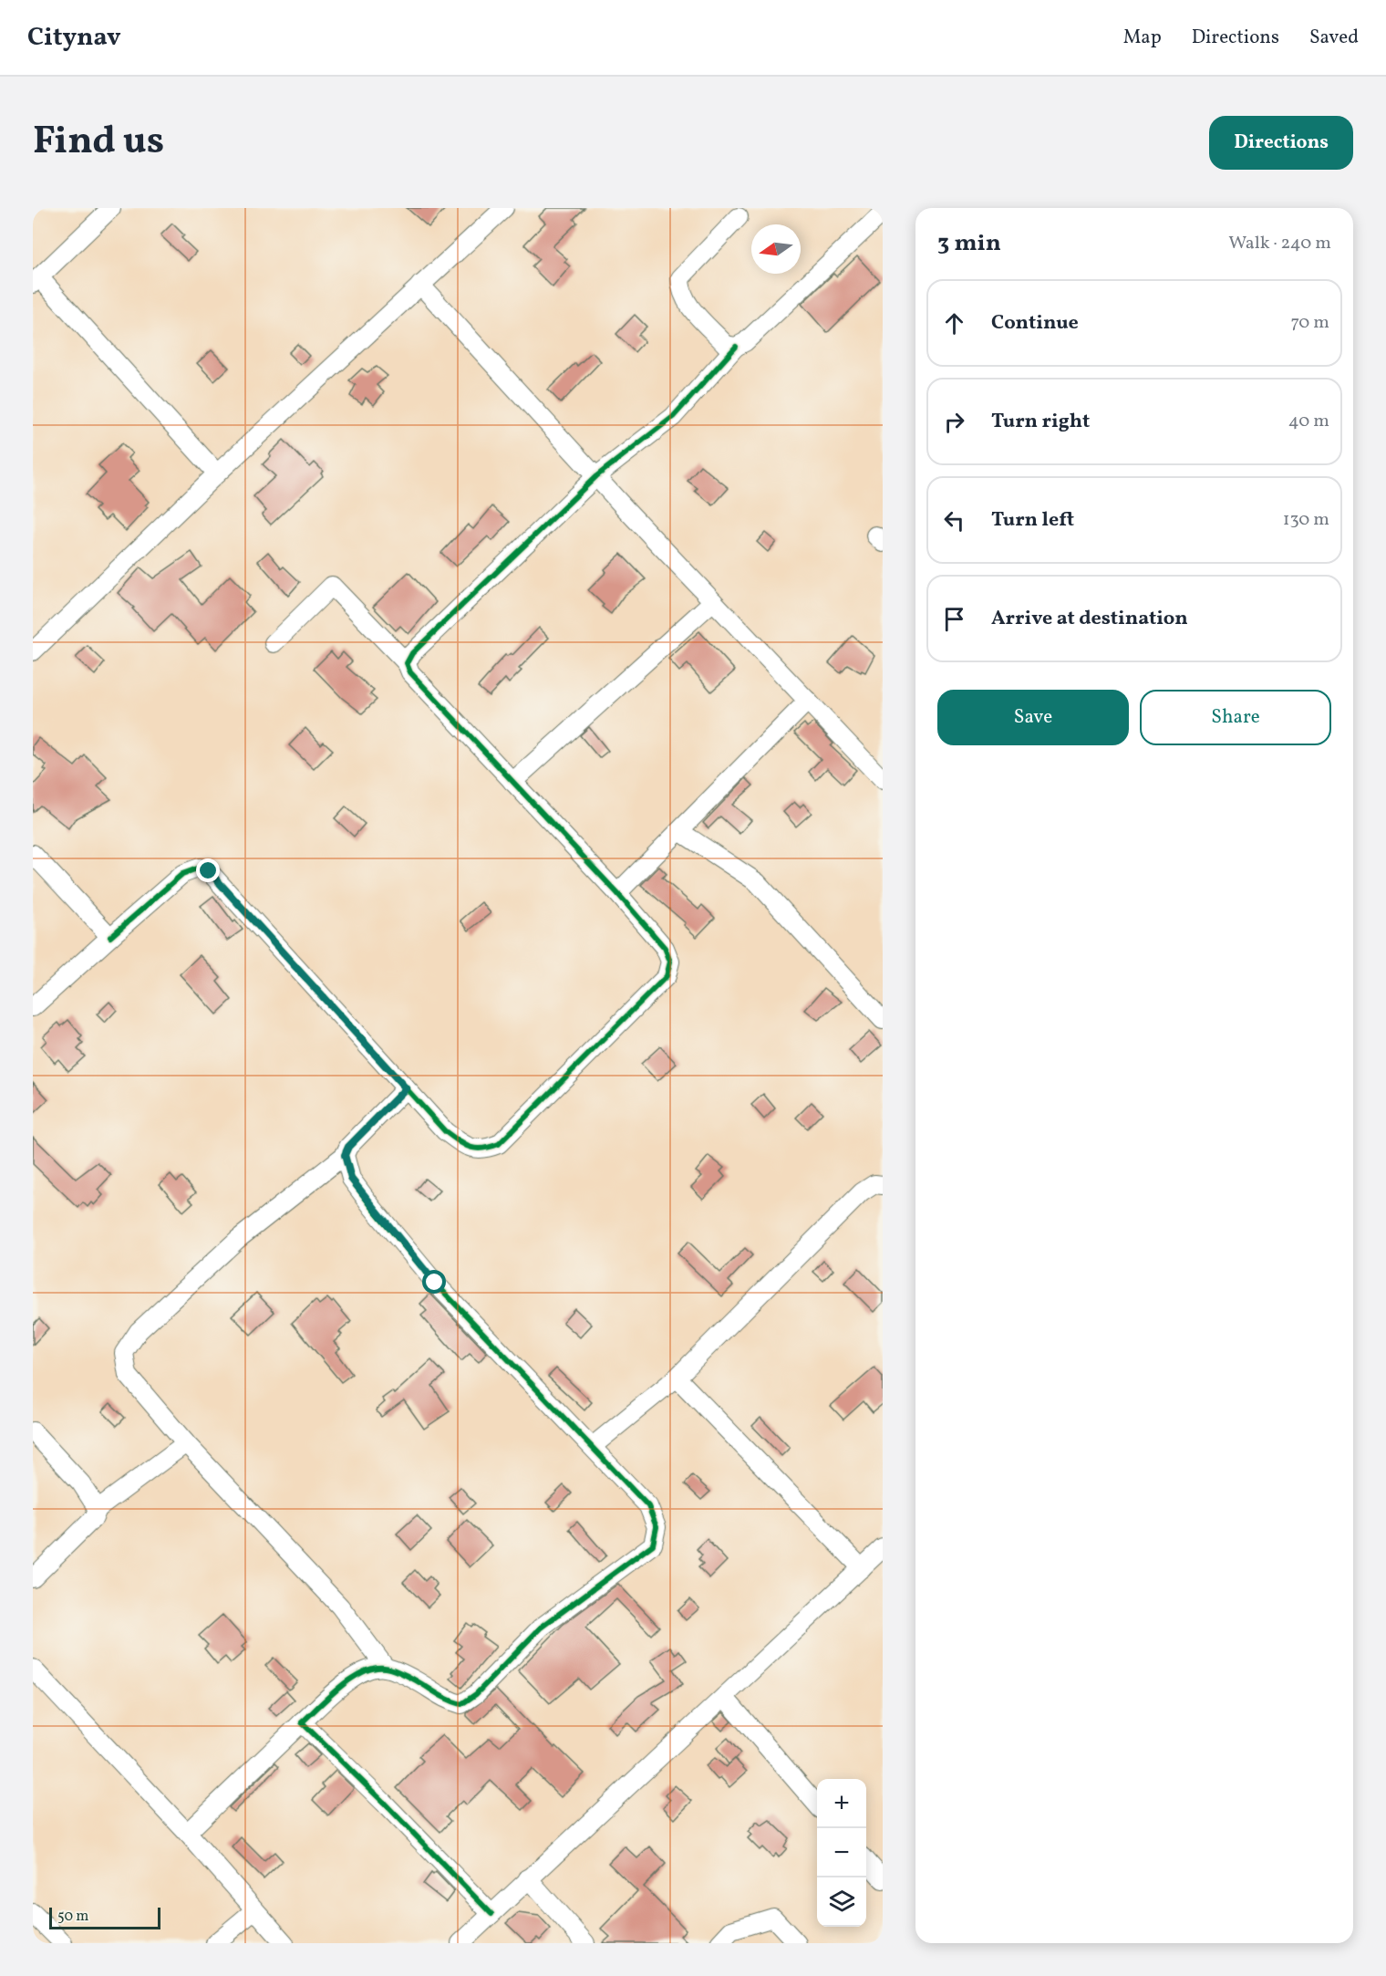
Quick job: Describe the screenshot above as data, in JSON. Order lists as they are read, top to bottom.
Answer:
{
  "scale_bar": "50 m",
  "north": "left",
  "page": {
    "header": "Citynav",
    "nav": ["Map", "Directions", "Saved"],
    "title": "Find us",
    "buttons": [
      "Directions",
      ["Save", "Share"]
    ],
    "heading": ["3 min", "Walk · 240 m"],
    "list": [
      ["Continue", "70 m"],
      ["Turn right", "40 m"],
      ["Turn left", "130 m"],
      "Arrive at destination"
    ],
    "map_buttons": ["+", "−"],
    "scale": "50 m"
  }
}
